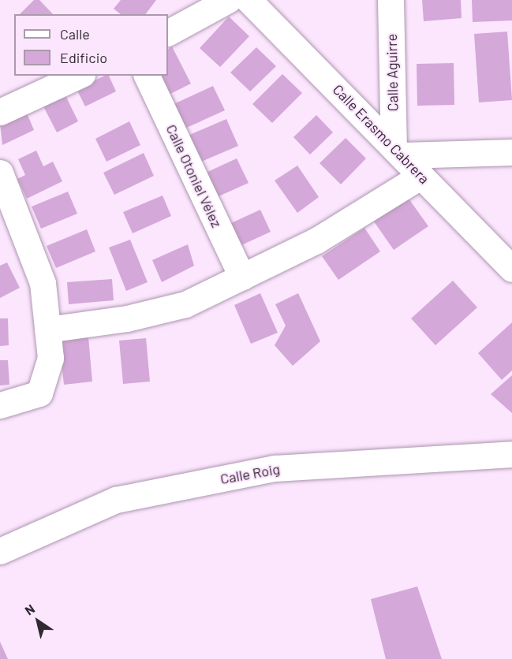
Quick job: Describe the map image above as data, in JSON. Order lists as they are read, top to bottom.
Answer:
{
  "streets": {
    "street": [
      "Calle Aguirre",
      "Calle Erasmo Cabrera",
      "Calle Otoniel Vélez",
      "Calle Roig"
    ]
  },
  "crossings": [
    ["Calle Aguirre", "Calle Erasmo Cabrera"]
  ],
  "legend": ["Calle", "Edificio"],
  "north": "top left"
}
